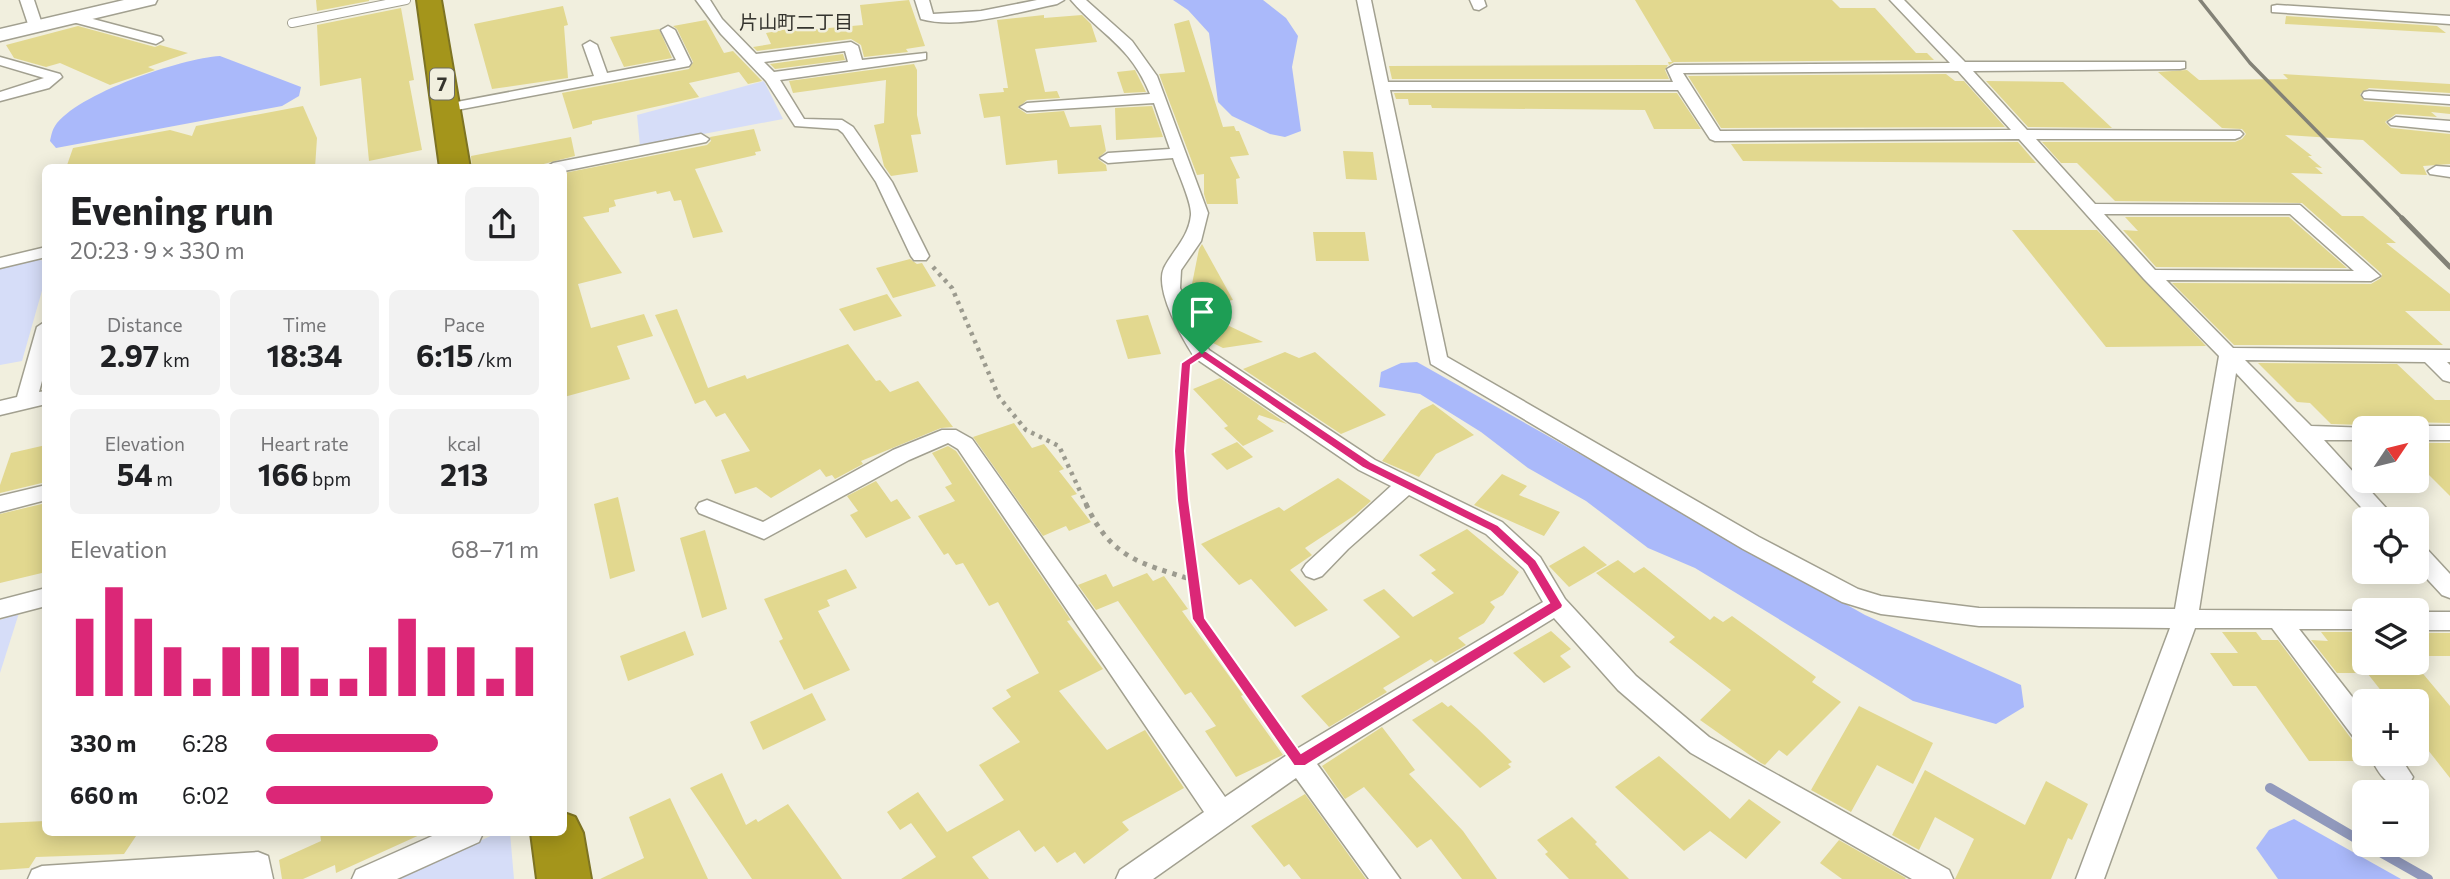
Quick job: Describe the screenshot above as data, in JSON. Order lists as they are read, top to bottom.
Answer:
{
  "streets": {
    "highway": ["7"]
  },
  "districts": ["片山町二丁目"],
  "north": "top right",
  "page": {
    "heading": ["Evening run", "20:23 · 9 × 330 m"],
    "stats": [
      ["Distance", "2.97 km"],
      ["Time", "18:34"],
      ["Pace", "6:15 /km"],
      ["Elevation", "54 m"],
      ["Heart rate", "166 bpm"],
      ["kcal", "213"]
    ],
    "map_buttons": ["+", "−"],
    "chart": ["Elevation", "68–71 m"],
    "list": [
      {
        "name": "330 m",
        "note": "6:28"
      },
      {
        "name": "660 m",
        "note": "6:02"
      }
    ]
  }
}
